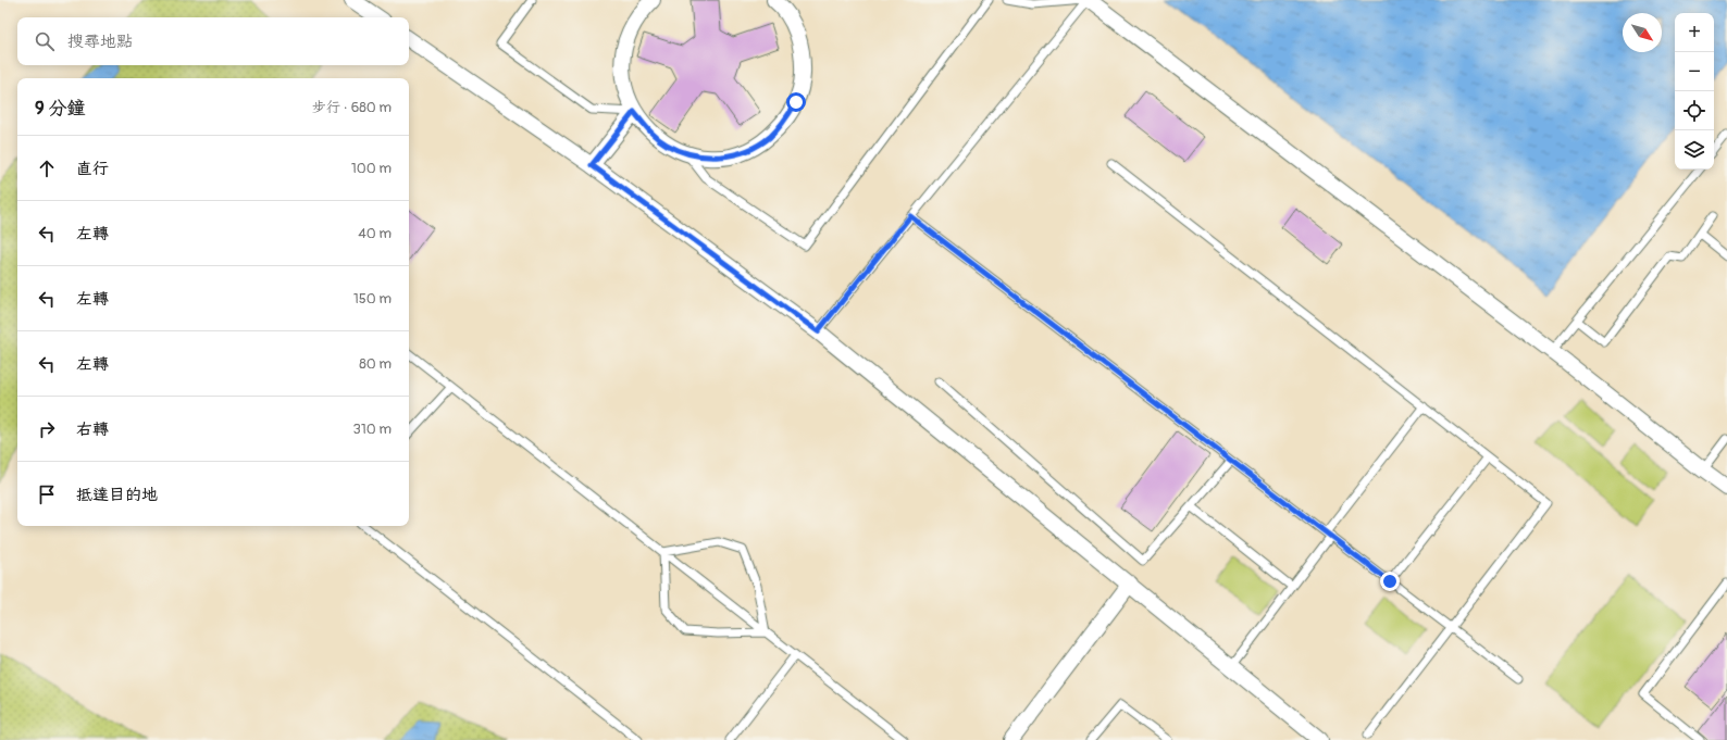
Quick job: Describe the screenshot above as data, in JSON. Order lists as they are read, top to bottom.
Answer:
{
  "north": "bottom right",
  "page": {
    "map_buttons": ["+", "−"],
    "search": "搜尋地點",
    "heading": ["9 分鐘", "步行 · 680 m"],
    "list": [
      ["直行", "100 m"],
      ["左轉", "40 m"],
      ["左轉", "150 m"],
      ["左轉", "80 m"],
      ["右轉", "310 m"],
      "抵達目的地"
    ]
  }
}
